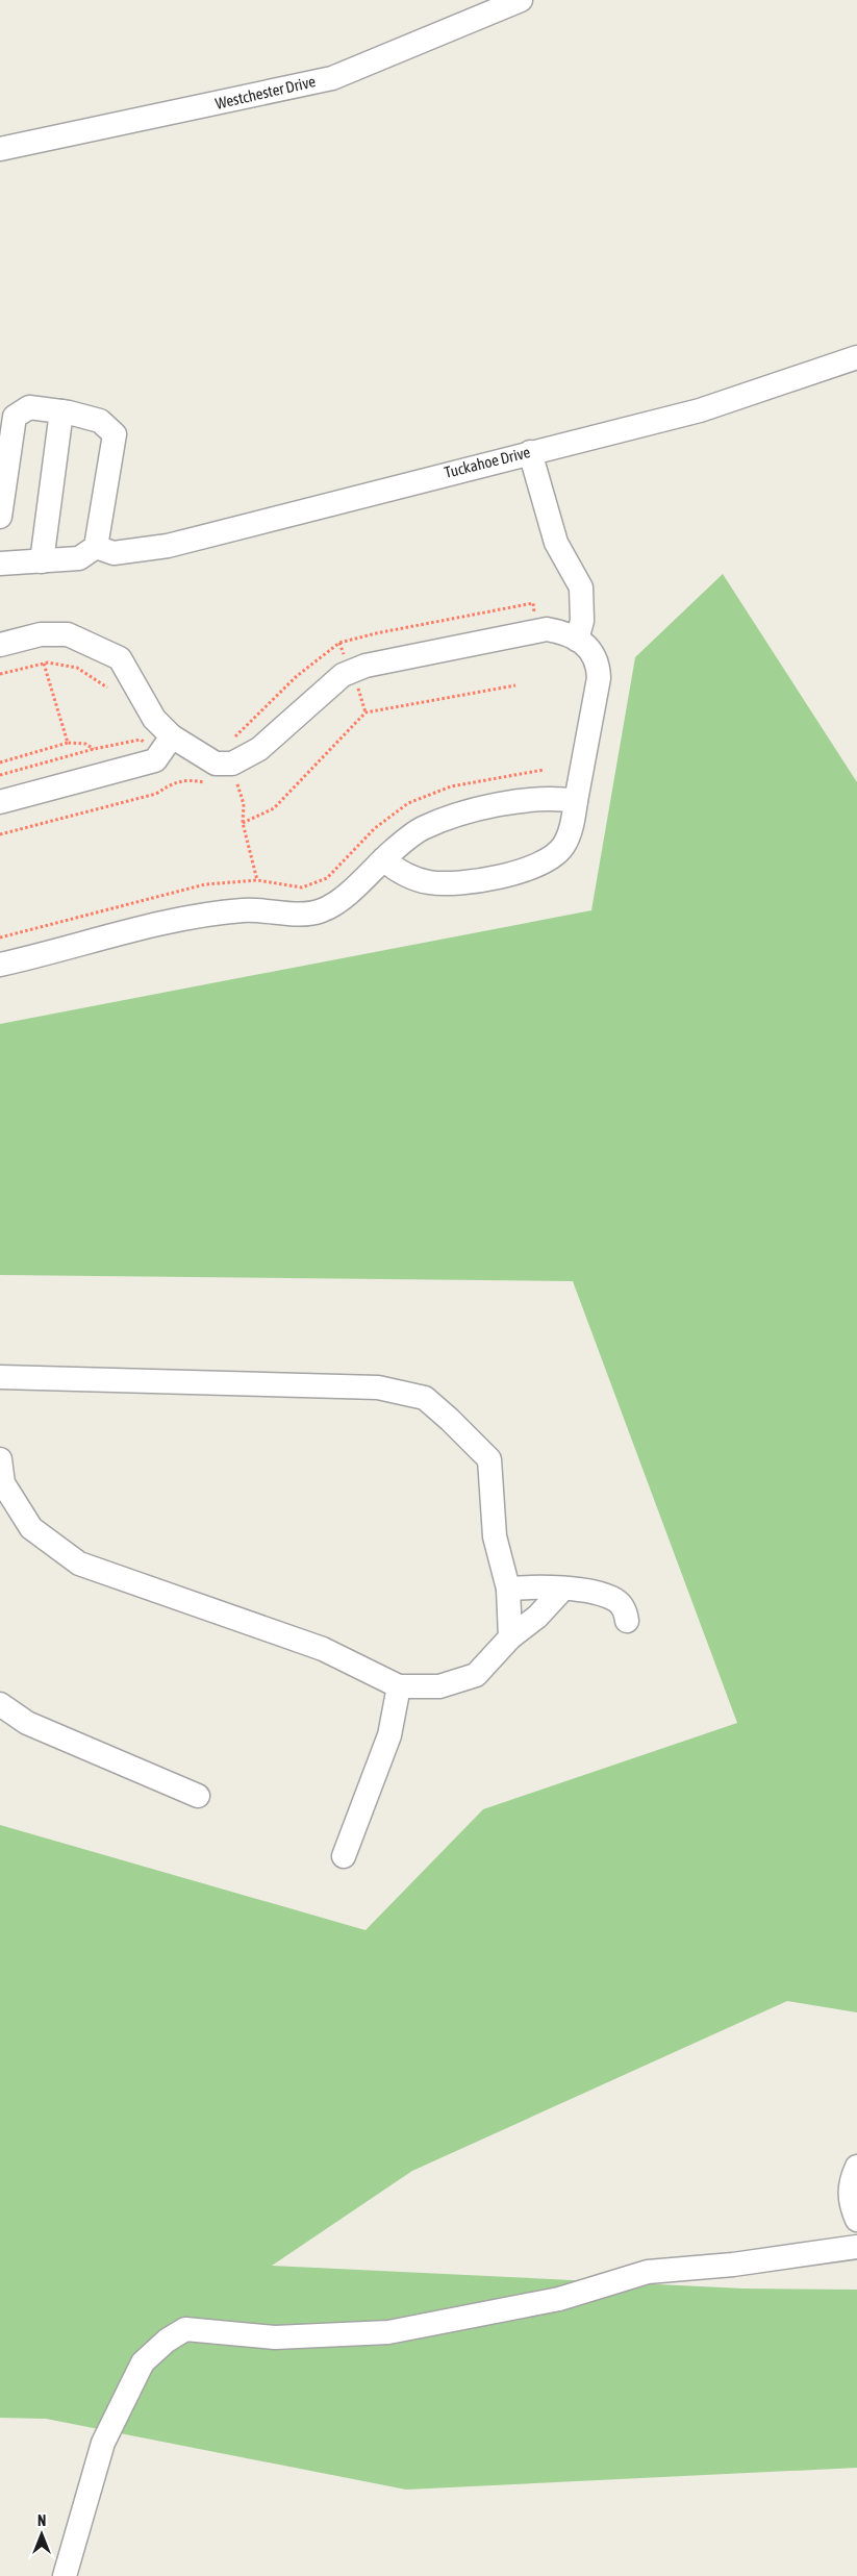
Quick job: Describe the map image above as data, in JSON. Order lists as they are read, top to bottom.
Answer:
{
  "streets": {
    "street": ["Westchester Drive", "Tuckahoe Drive"]
  },
  "north": "top"
}
